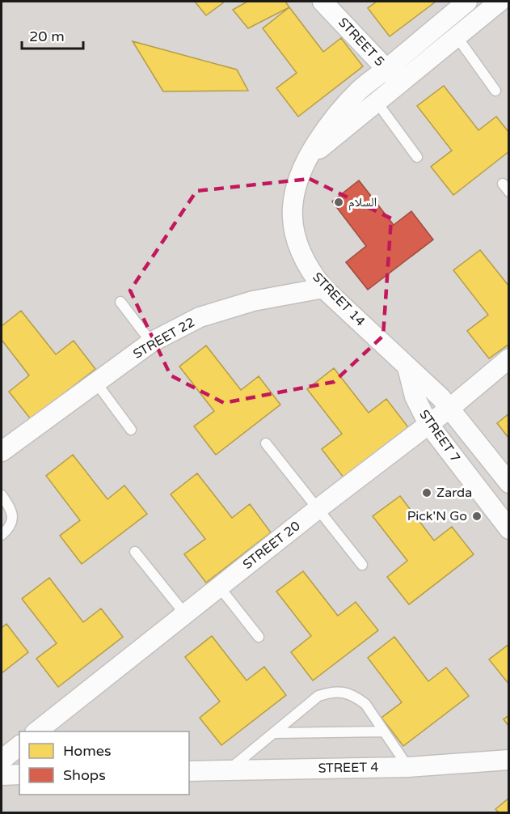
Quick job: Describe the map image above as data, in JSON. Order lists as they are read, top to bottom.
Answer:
{
  "streets": {
    "street": [
      "STREET 5",
      "STREET 14",
      "STREET 22",
      "STREET 7",
      "STREET 20",
      "STREET 4"
    ]
  },
  "crossings": [
    ["STREET 5", "STREET 14"],
    ["STREET 14", "STREET 22"],
    ["STREET 14", "STREET 7"],
    ["STREET 7", "STREET 20"]
  ],
  "places": ["السلام", "Zarda", "Pick'N Go"],
  "legend": ["Homes", "Shops"],
  "scale_bar": "20 m"
}
